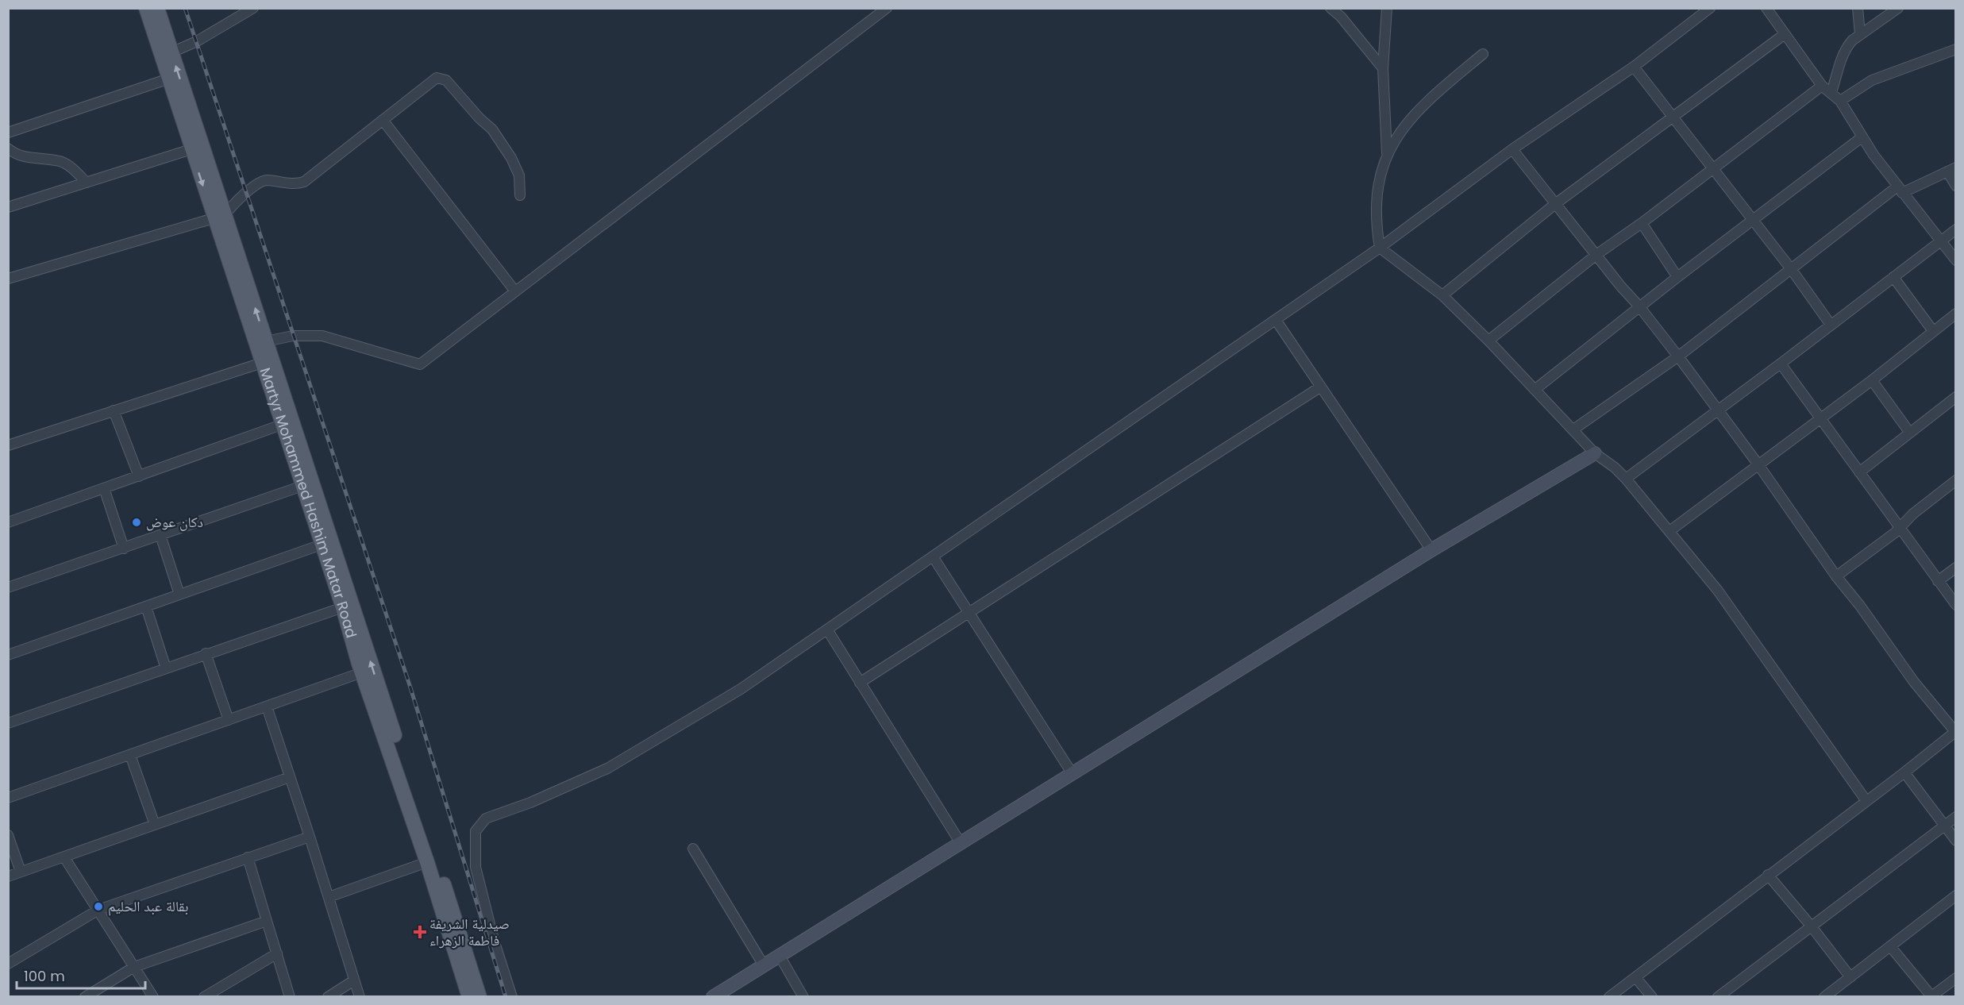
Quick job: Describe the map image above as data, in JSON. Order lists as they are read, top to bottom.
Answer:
{
  "streets": {
    "main road": ["Martyr Mohammed Hashim Matar Road"]
  },
  "places": {
    "other": ["دكان عوض", "بقالة عبد الحليم"],
    "health": ["صيدلية الشريفة فاطمة الزهراء"]
  },
  "scale_bar": "100 m"
}
